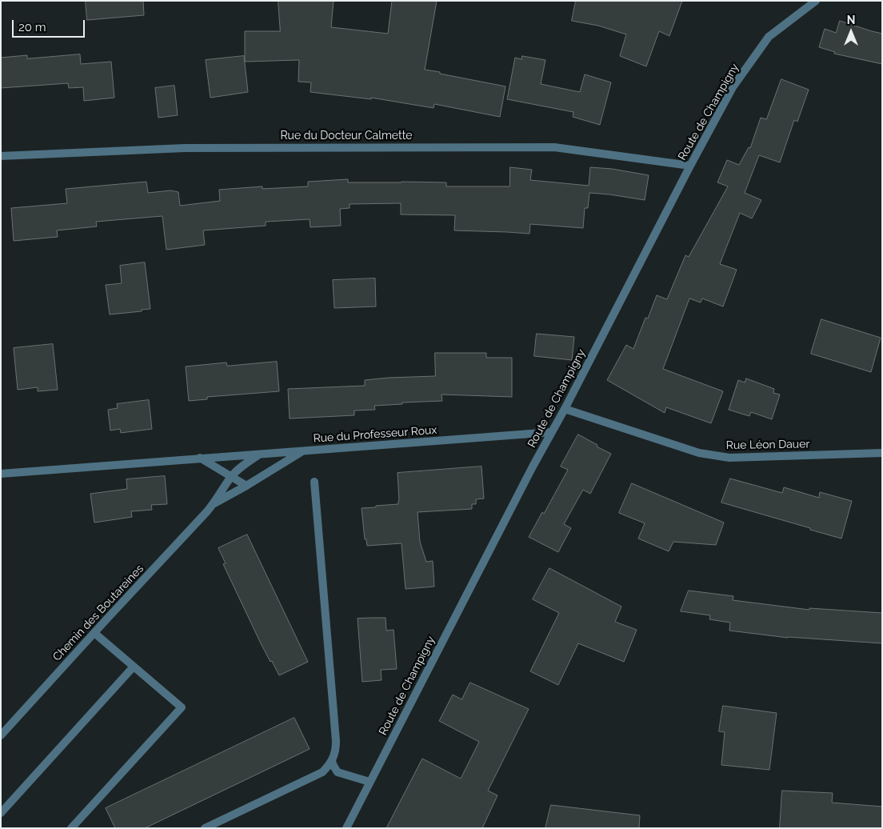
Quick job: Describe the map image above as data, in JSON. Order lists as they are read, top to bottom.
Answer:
{
  "streets": {
    "street": [
      "Route de Champigny",
      "Rue du Docteur Calmette",
      "Rue du Professeur Roux",
      "Rue Léon Dauer",
      "Chemin des Boutareines"
    ]
  },
  "crossings": [
    ["Route de Champigny", "Rue du Docteur Calmette"],
    ["Route de Champigny", "Rue du Professeur Roux"],
    ["Route de Champigny", "Rue Léon Dauer"],
    ["Rue du Professeur Roux", "Chemin des Boutareines"]
  ],
  "scale_bar": "20 m",
  "north": "top"
}
